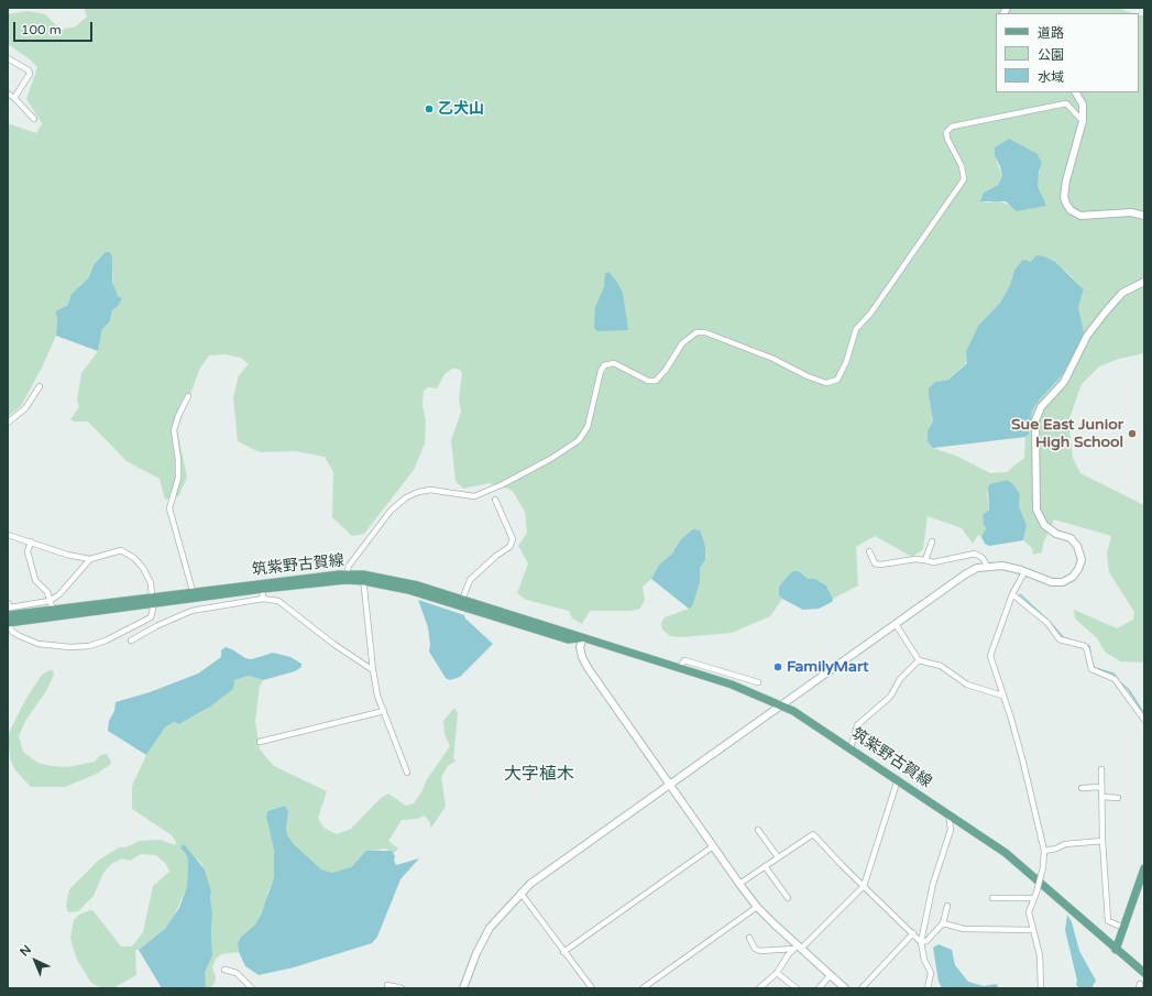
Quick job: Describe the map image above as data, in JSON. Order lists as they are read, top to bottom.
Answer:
{
  "streets": {
    "main road": ["筑紫野古賀線"]
  },
  "districts": ["大字植木"],
  "places": ["乙犬山", "Sue East Junior High School", "FamilyMart"],
  "legend": ["道路", "公園", "水域"],
  "scale_bar": "100 m",
  "north": "top left"
}
